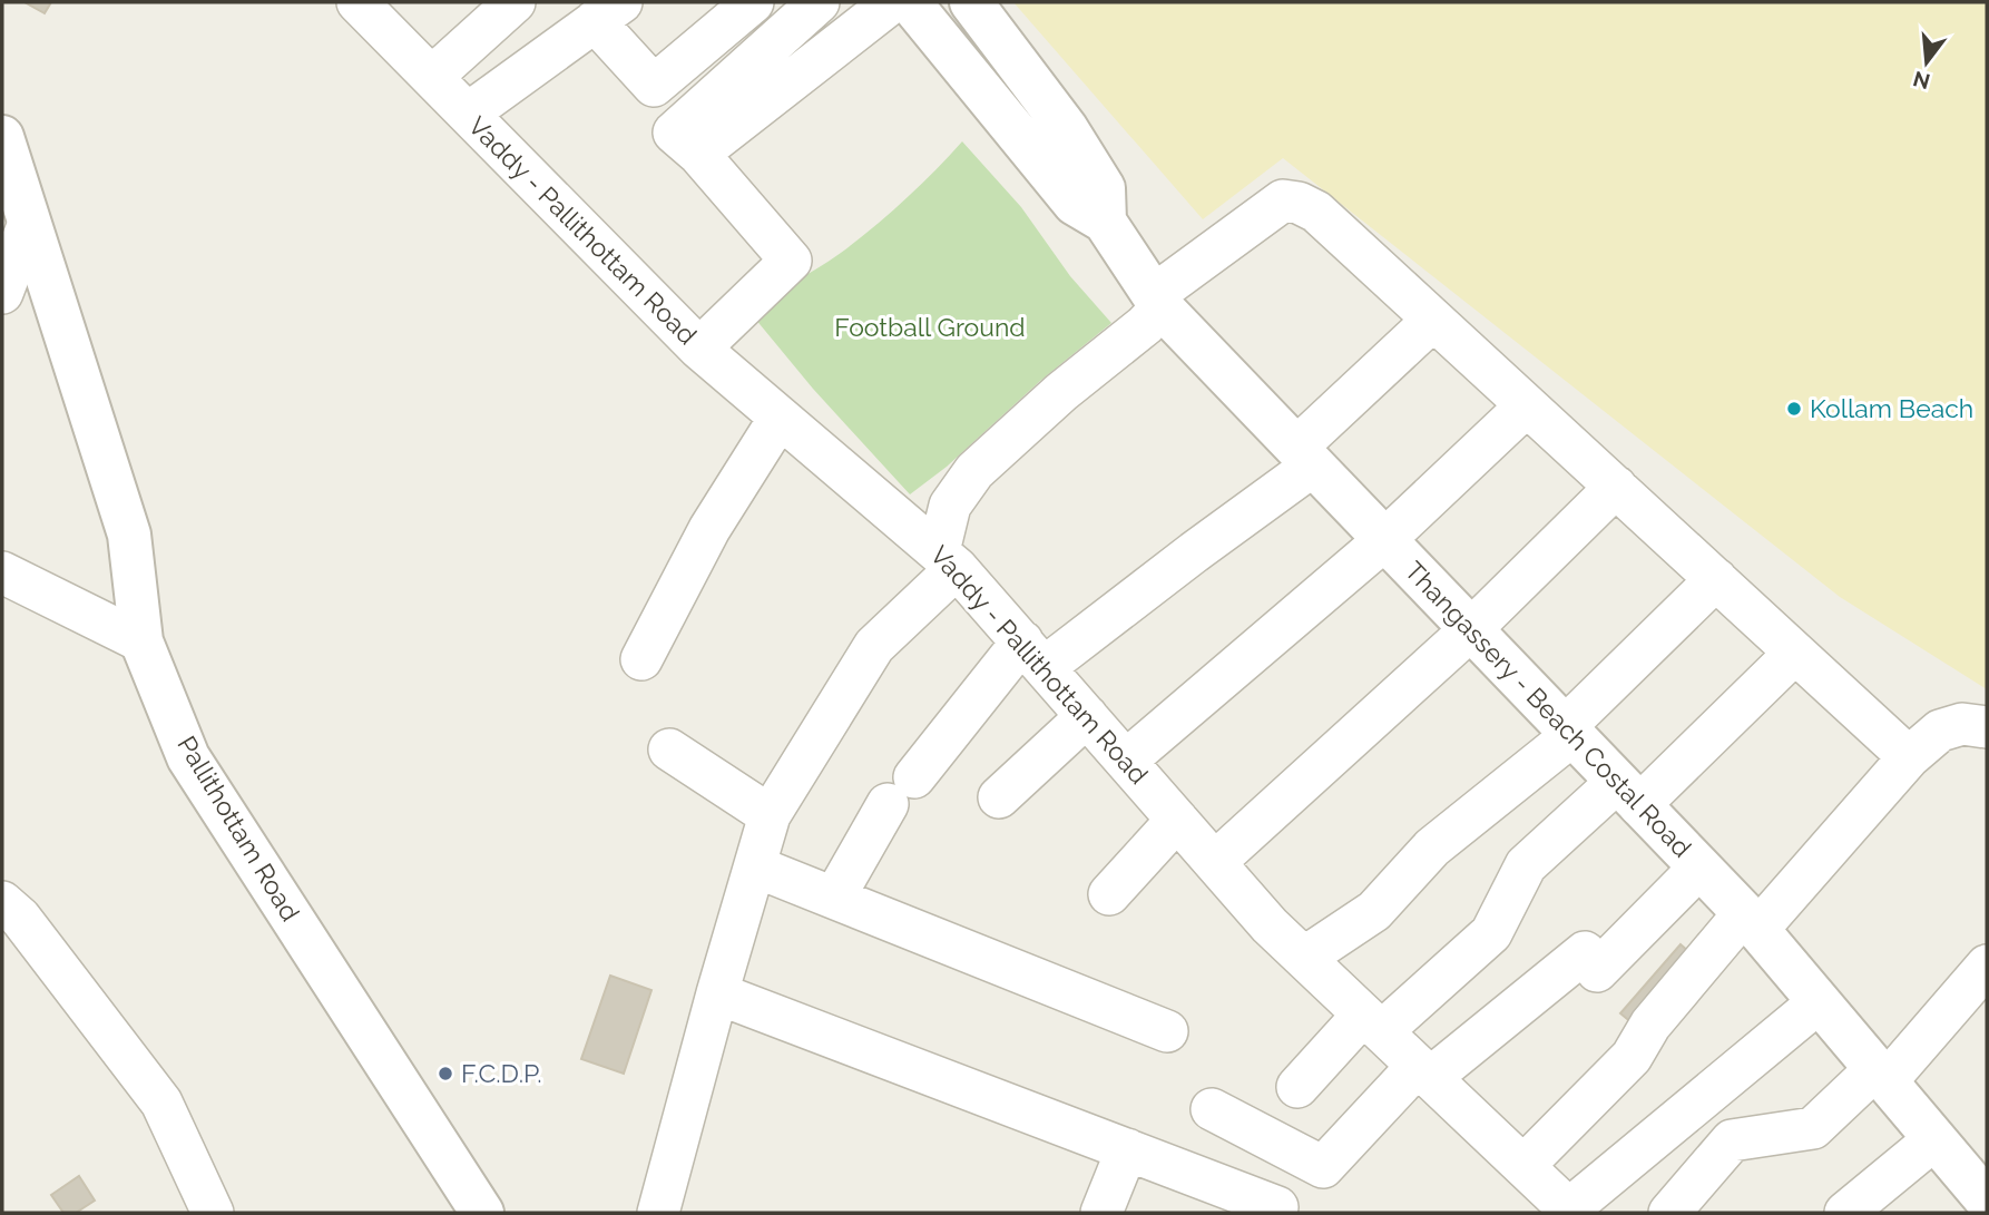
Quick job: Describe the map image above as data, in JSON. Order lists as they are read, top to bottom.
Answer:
{
  "streets": {
    "street": ["Vaddy - Pallithottam Road", "Thangassery - Beach Costal Road", "Pallithottam Road"]
  },
  "parks": ["Football Ground"],
  "places": ["Kollam Beach", "F.C.D.P."],
  "north": "bottom"
}
